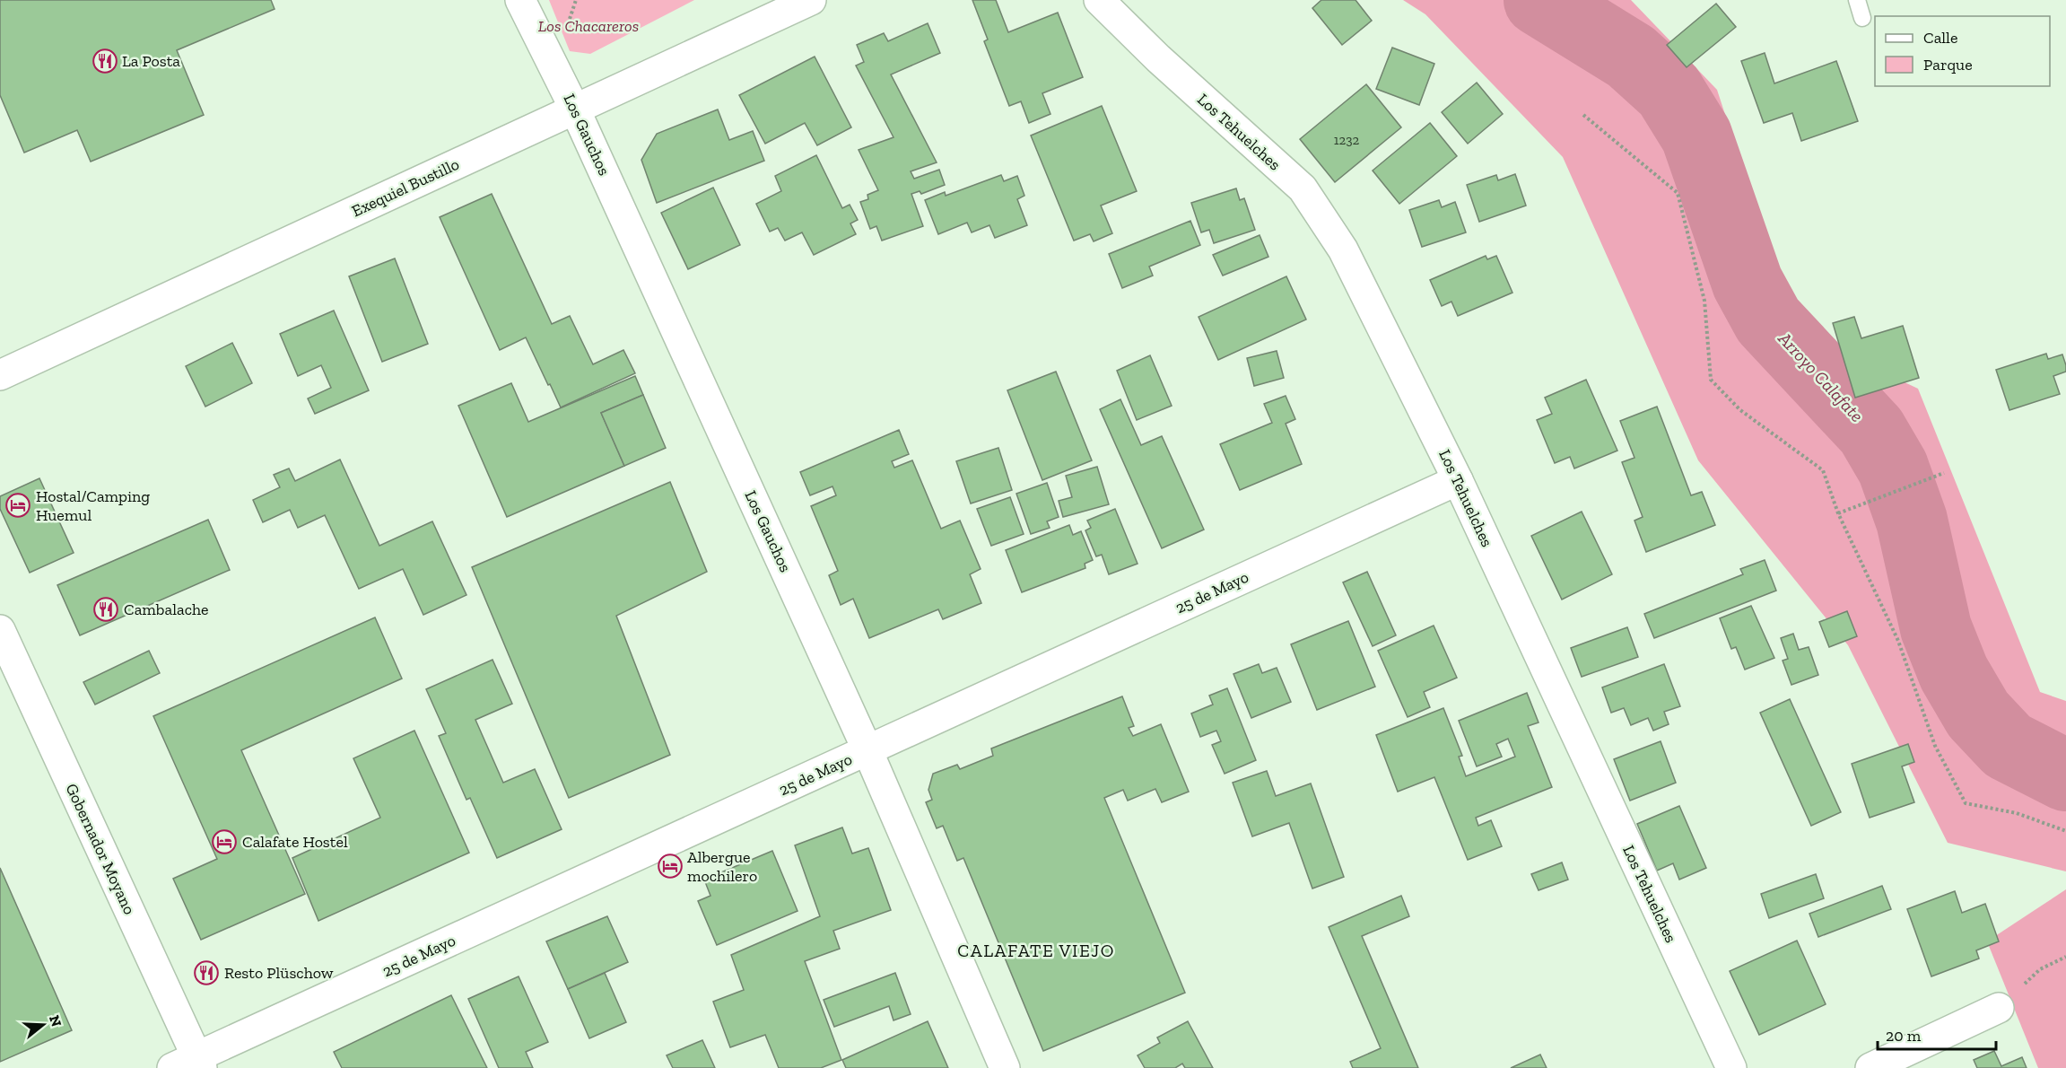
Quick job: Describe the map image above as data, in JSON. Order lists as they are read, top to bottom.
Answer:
{
  "streets": {
    "street": [
      "Los Tehuelches",
      "Los Gauchos",
      "Exequiel Bustillo",
      "25 de Mayo",
      "Gobernador Moyano"
    ]
  },
  "crossings": [
    ["Los Tehuelches", "25 de Mayo"],
    ["Los Gauchos", "Exequiel Bustillo"],
    ["Los Gauchos", "25 de Mayo"],
    ["25 de Mayo", "Gobernador Moyano"]
  ],
  "districts": ["CALAFATE VIEJO"],
  "water": ["Arroyo Calafate"],
  "parks": ["Los Chacareros"],
  "places": {
    "restaurant": ["La Posta", "Cambalache", "Resto Plüschow"],
    "hotel": ["Hostal/Camping Huemul", "Calafate Hostel", "Albergue mochilero"]
  },
  "house_numbers": ["1232"],
  "legend": ["Calle", "Parque"],
  "scale_bar": "20 m",
  "north": "right"
}
